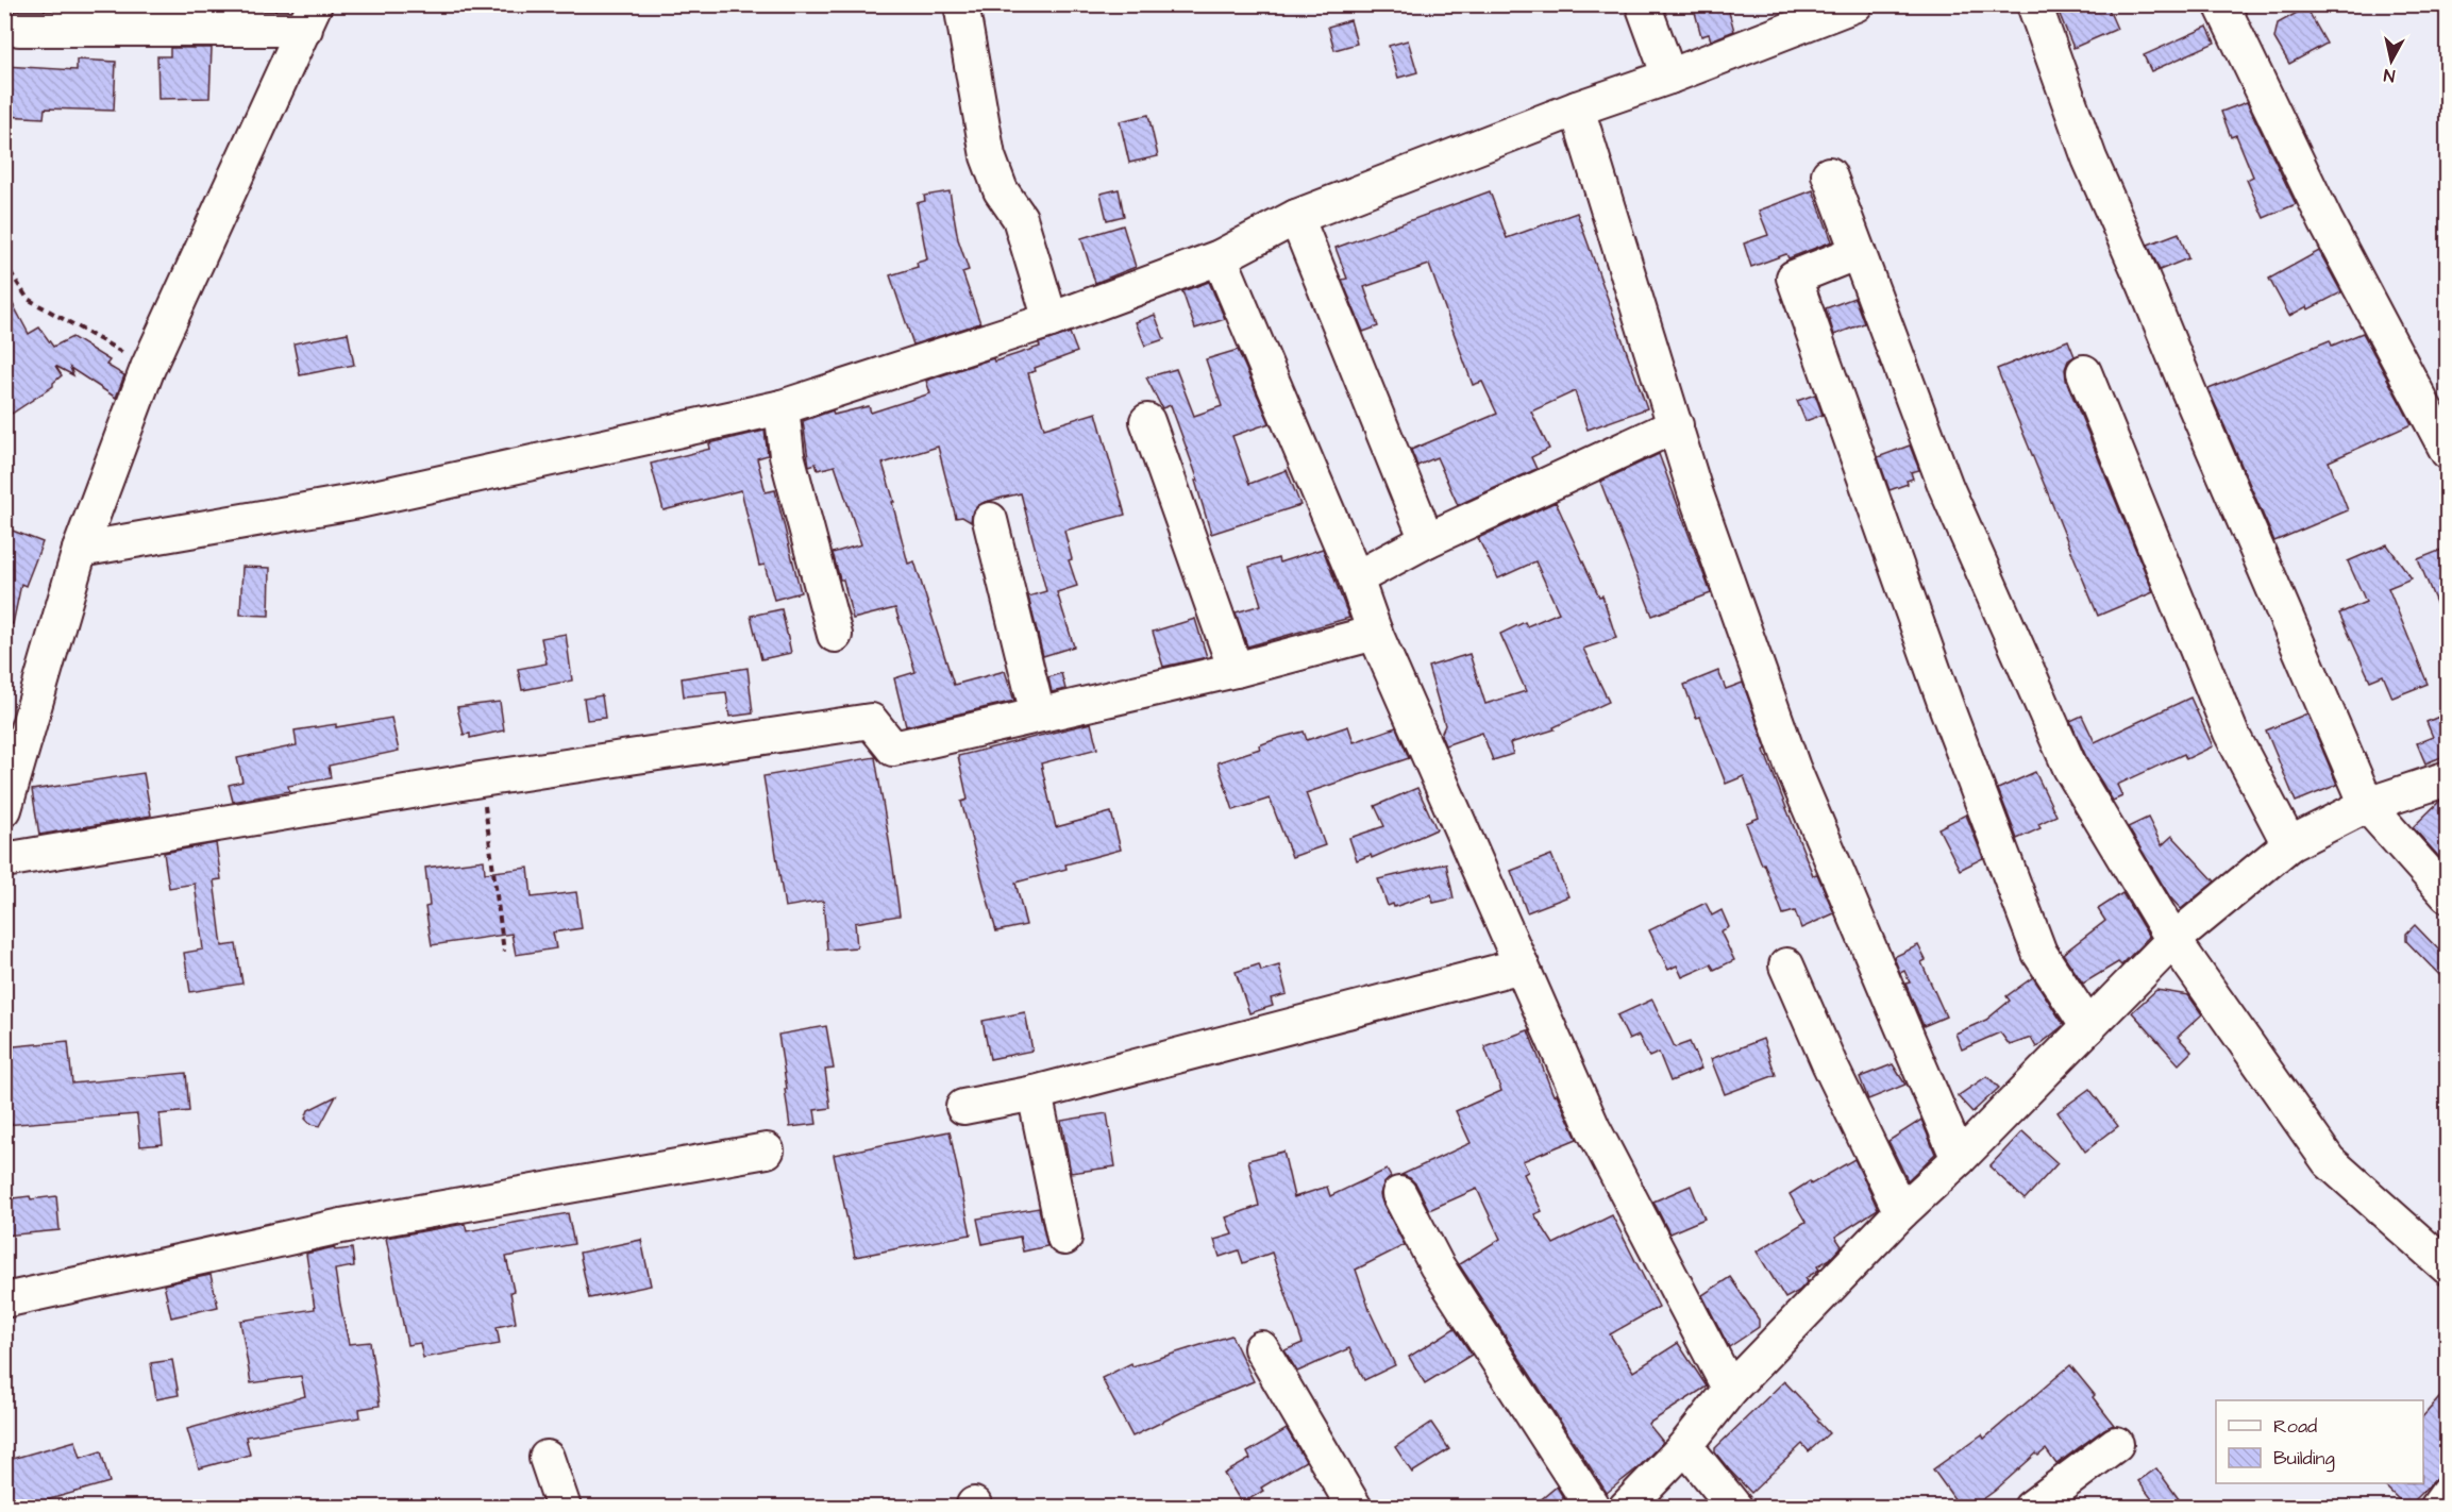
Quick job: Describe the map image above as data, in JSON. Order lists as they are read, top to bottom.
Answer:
{
  "legend": ["Road", "Building"],
  "north": "bottom"
}
